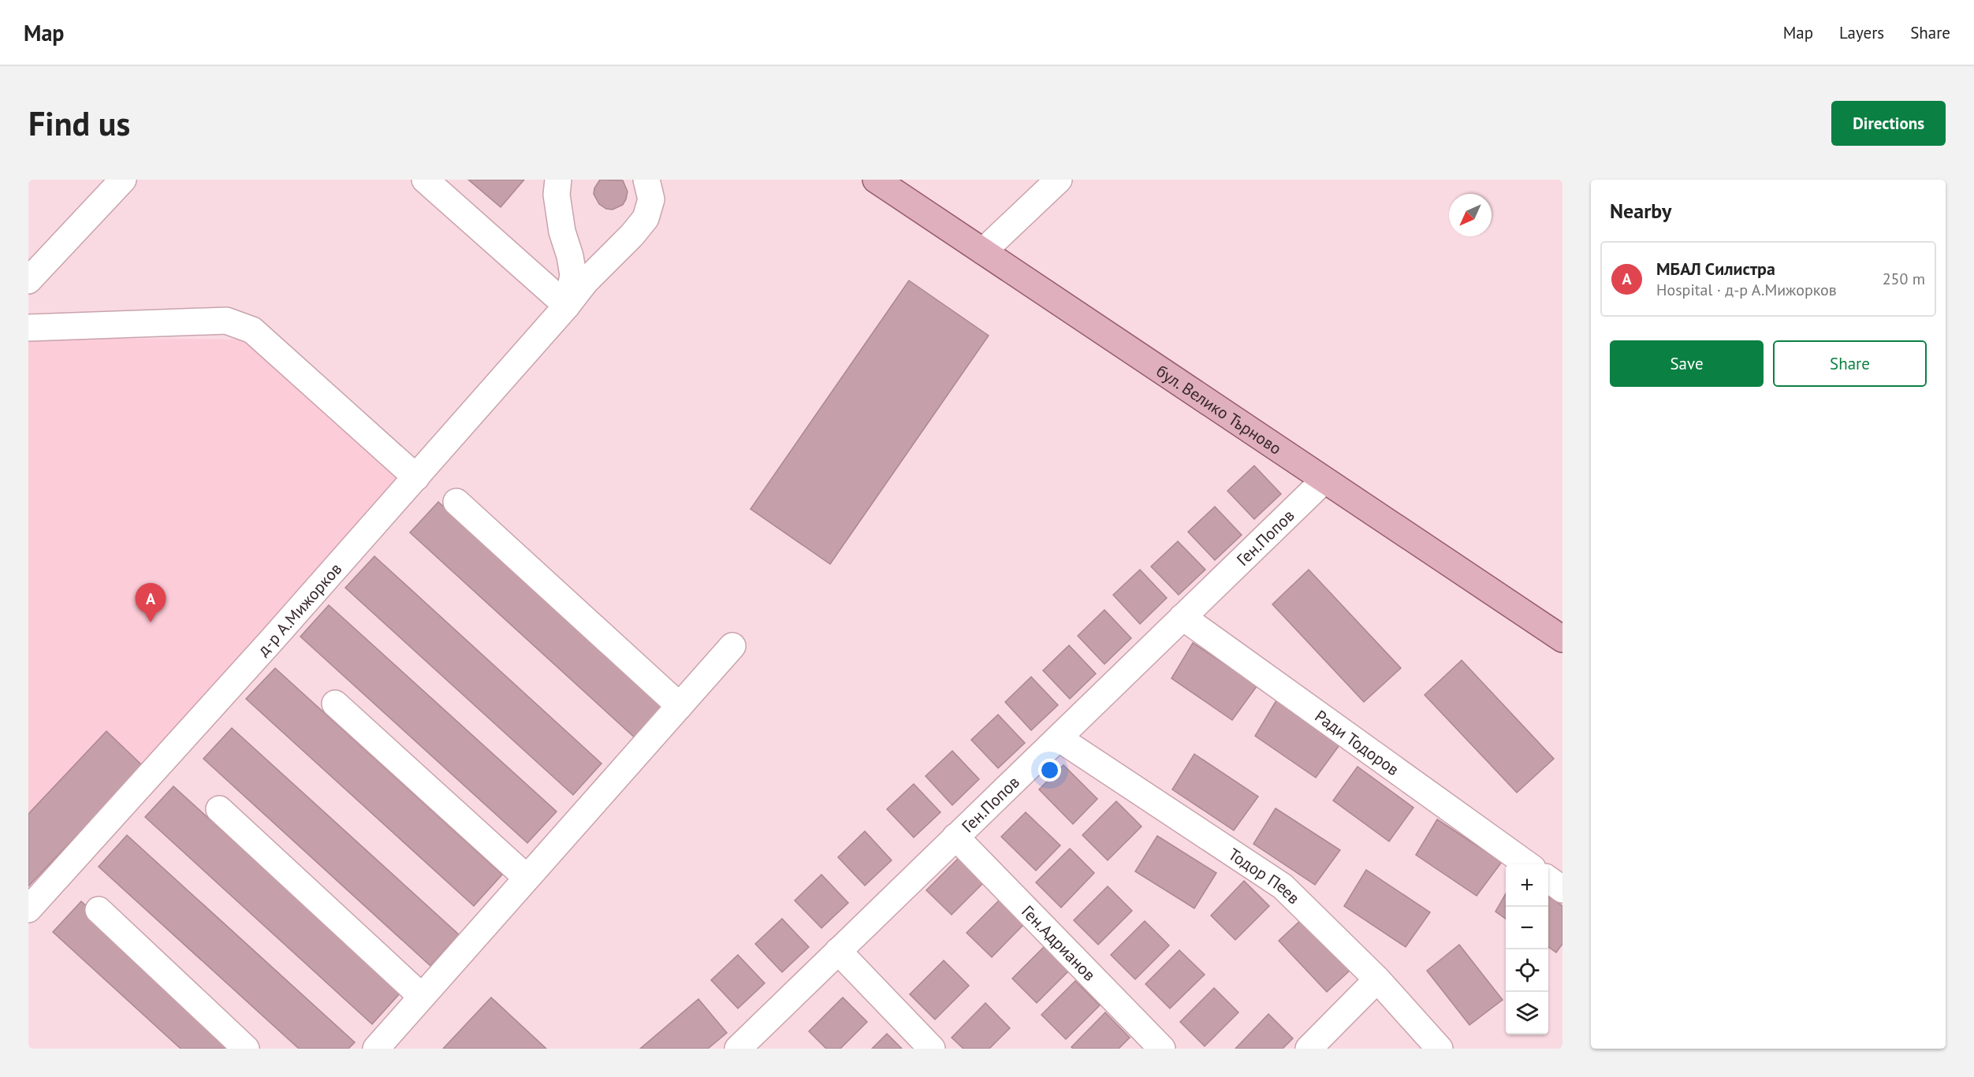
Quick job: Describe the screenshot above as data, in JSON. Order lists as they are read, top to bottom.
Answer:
{
  "streets": {
    "main road": ["бул. Велико Търново"],
    "street": [
      "Ген.Попов",
      "д-р А.Мижорков",
      "Ради Тодоров",
      "Тодор Пеев",
      "Ген.Адрианов"
    ]
  },
  "crossings": [
    ["бул. Велико Търново", "Ген.Попов"],
    ["Ген.Попов", "Ради Тодоров"],
    ["Ген.Попов", "Тодор Пеев"],
    ["Ген.Попов", "Ген.Адрианов"]
  ],
  "north": "bottom left",
  "page": {
    "header": "Map",
    "nav": ["Map", "Layers", "Share"],
    "buttons": [
      "Directions",
      ["Save", "Share"]
    ],
    "title": "Find us",
    "heading": "Nearby",
    "list": [
      {
        "mark": "A",
        "name": "МБАЛ Силистра",
        "note": "Hospital · д-р А.Мижорков",
        "value": "250 m"
      }
    ],
    "pins": "A",
    "map_buttons": ["+", "−"]
  }
}
